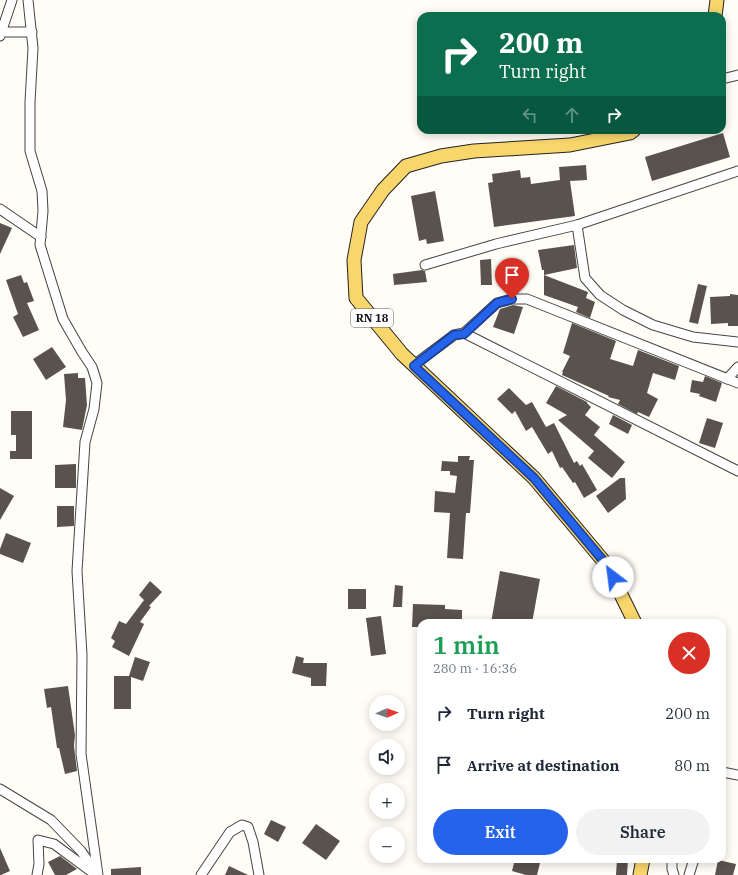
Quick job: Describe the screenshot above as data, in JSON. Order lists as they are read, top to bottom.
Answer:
{
  "streets": {
    "main road": ["RN 18"]
  },
  "north": "right",
  "page": {
    "turn": ["200 m", "Turn right"],
    "heading": ["1 min", "280 m · 16:36"],
    "list": [
      {
        "name": "Turn right",
        "value": "200 m"
      },
      {
        "name": "Arrive at destination",
        "value": "80 m"
      }
    ],
    "map_buttons": ["+", "−"],
    "buttons": ["Exit", "Share"]
  }
}
